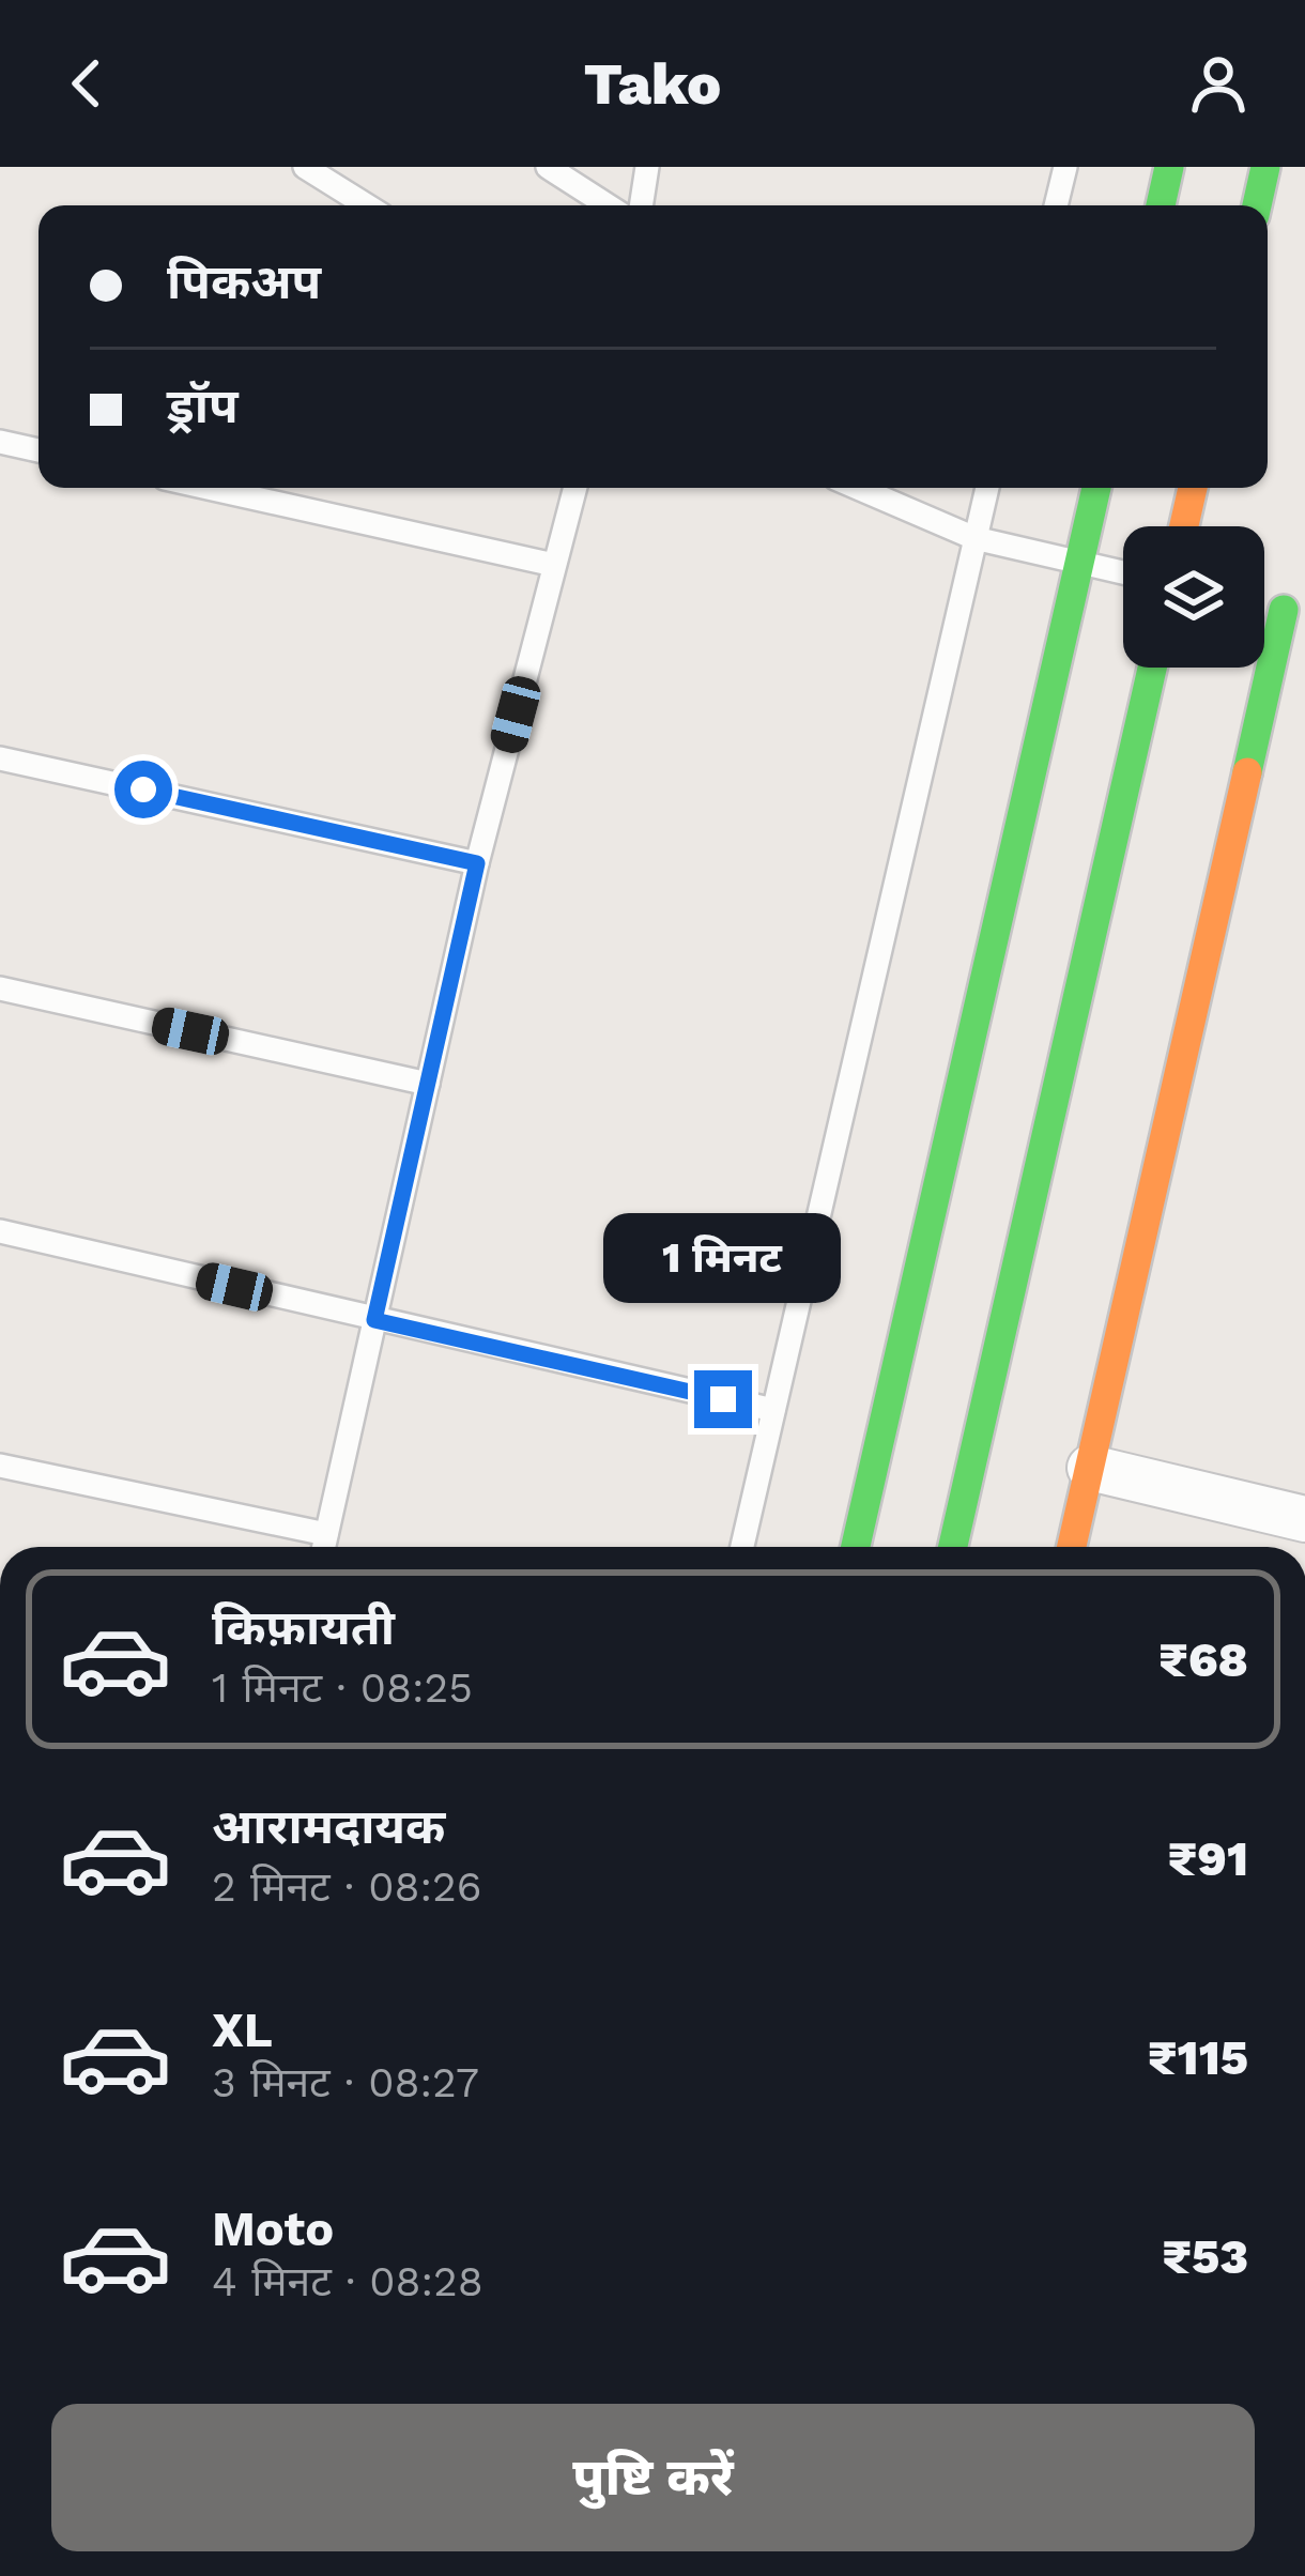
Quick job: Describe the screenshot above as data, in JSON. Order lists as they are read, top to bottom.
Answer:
{
  "page": {
    "header": "Tako",
    "banner": ["पिकअप", "ड्रॉप"],
    "bubble": "1 मिनट",
    "list": [
      {
        "name": "किफ़ायती",
        "note": "1 मिनट · 08:25",
        "value": "₹68"
      },
      {
        "name": "आरामदायक",
        "note": "2 मिनट · 08:26",
        "value": "₹91"
      },
      {
        "name": "XL",
        "note": "3 मिनट · 08:27",
        "value": "₹115"
      },
      {
        "name": "Moto",
        "note": "4 मिनट · 08:28",
        "value": "₹53"
      }
    ],
    "buttons": "पुष्टि करें"
  }
}
